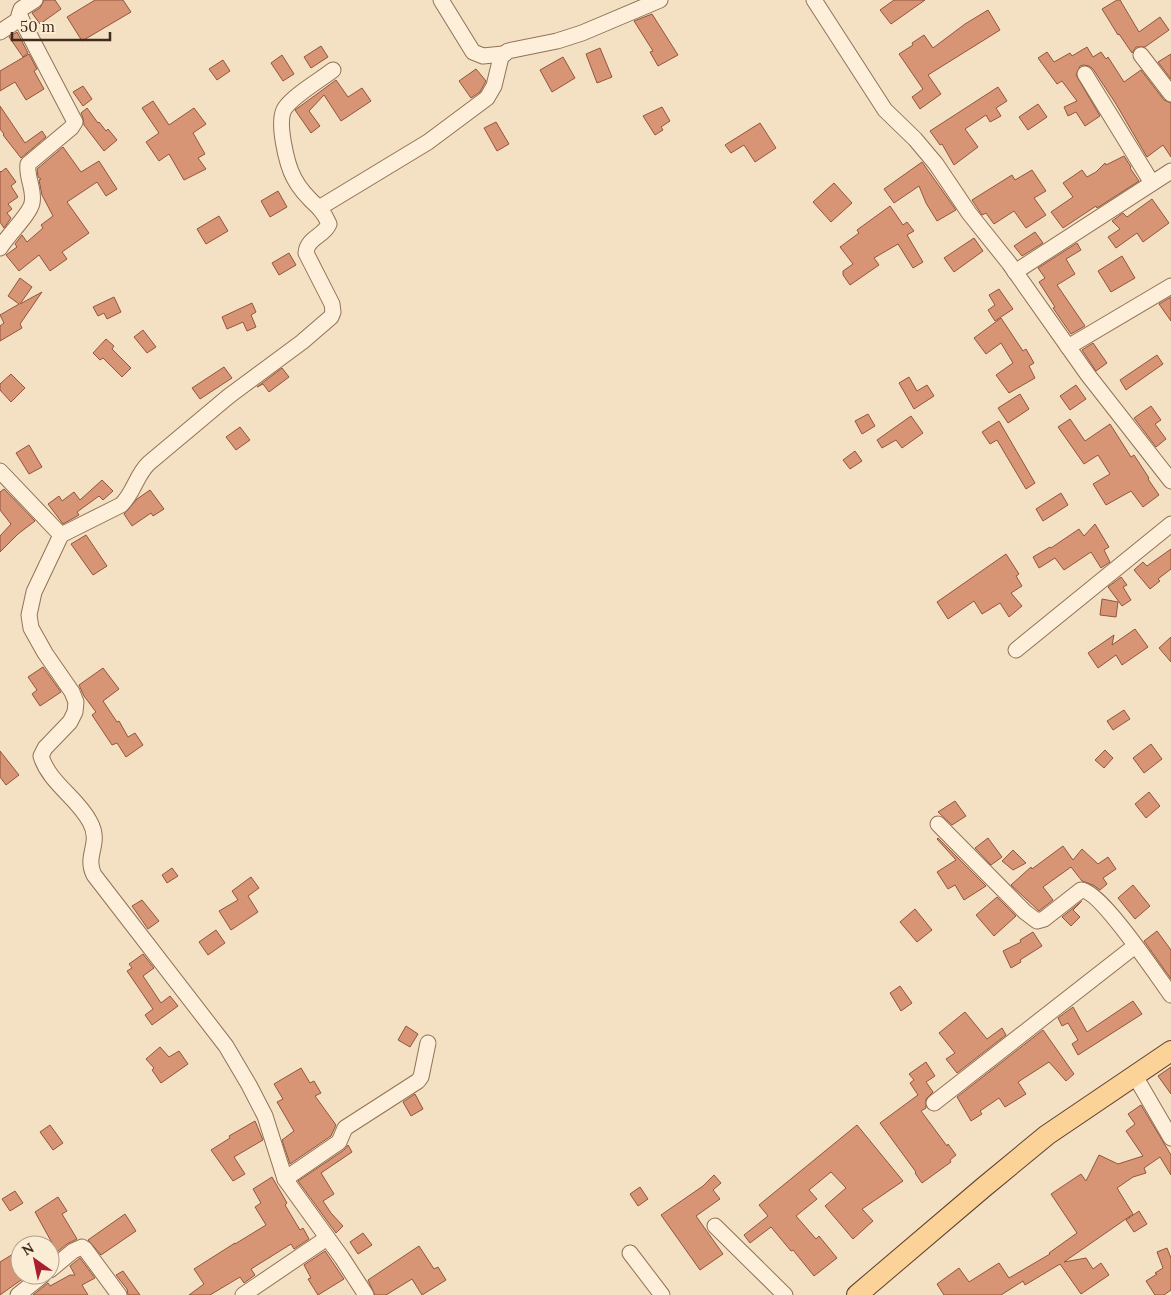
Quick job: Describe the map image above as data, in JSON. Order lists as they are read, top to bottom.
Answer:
{
  "scale_bar": "50 m",
  "north": "top left"
}
